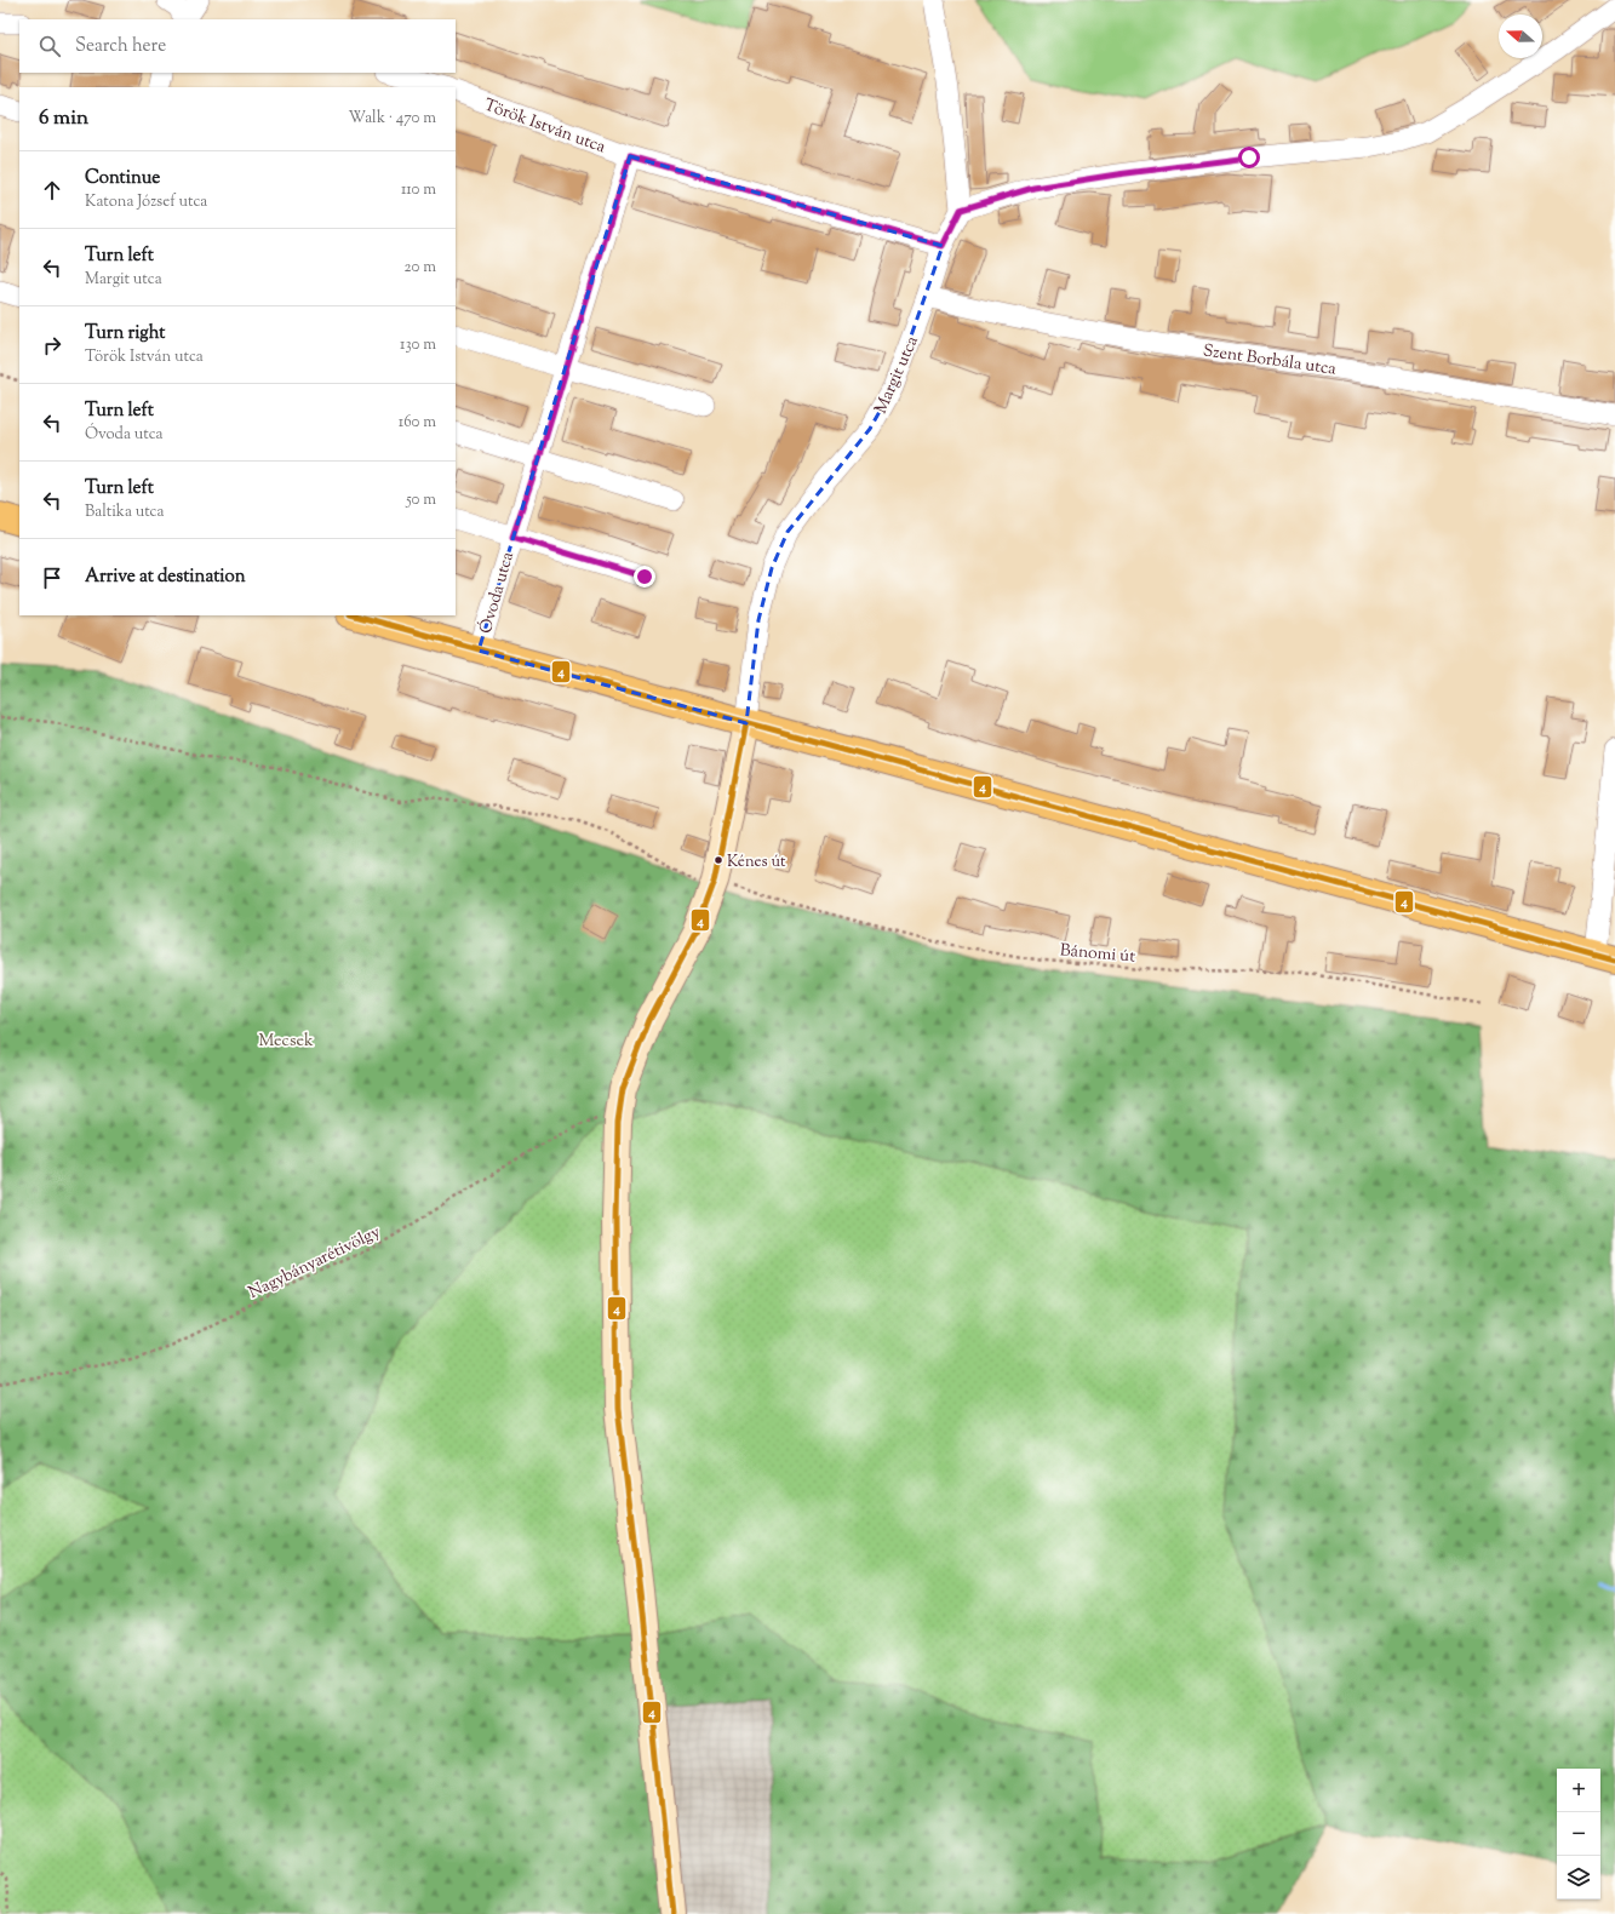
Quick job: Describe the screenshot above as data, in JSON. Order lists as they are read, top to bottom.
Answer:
{
  "streets": {
    "street": [
      "Török István utca",
      "Szent Borbála utca",
      "Margit utca",
      "Óvoda utca"
    ],
    "path": ["Bánomi út", "Nagybányarétivölgy"]
  },
  "crossings": [
    ["Török István utca", "Margit utca"],
    ["Török István utca", "Óvoda utca"],
    ["Szent Borbála utca", "Margit utca"]
  ],
  "parks": ["Mecsek"],
  "places": ["Kénes út"],
  "lines": ["transit line 4"],
  "north": "left",
  "page": {
    "search": "Search here",
    "heading": ["6 min", "Walk · 470 m"],
    "list": [
      ["Continue", "Katona József utca", "110 m"],
      ["Turn left", "Margit utca", "20 m"],
      ["Turn right", "Török István utca", "130 m"],
      ["Turn left", "Óvoda utca", "160 m"],
      ["Turn left", "Baltika utca", "50 m"],
      "Arrive at destination"
    ],
    "map_buttons": ["+", "−"]
  }
}
